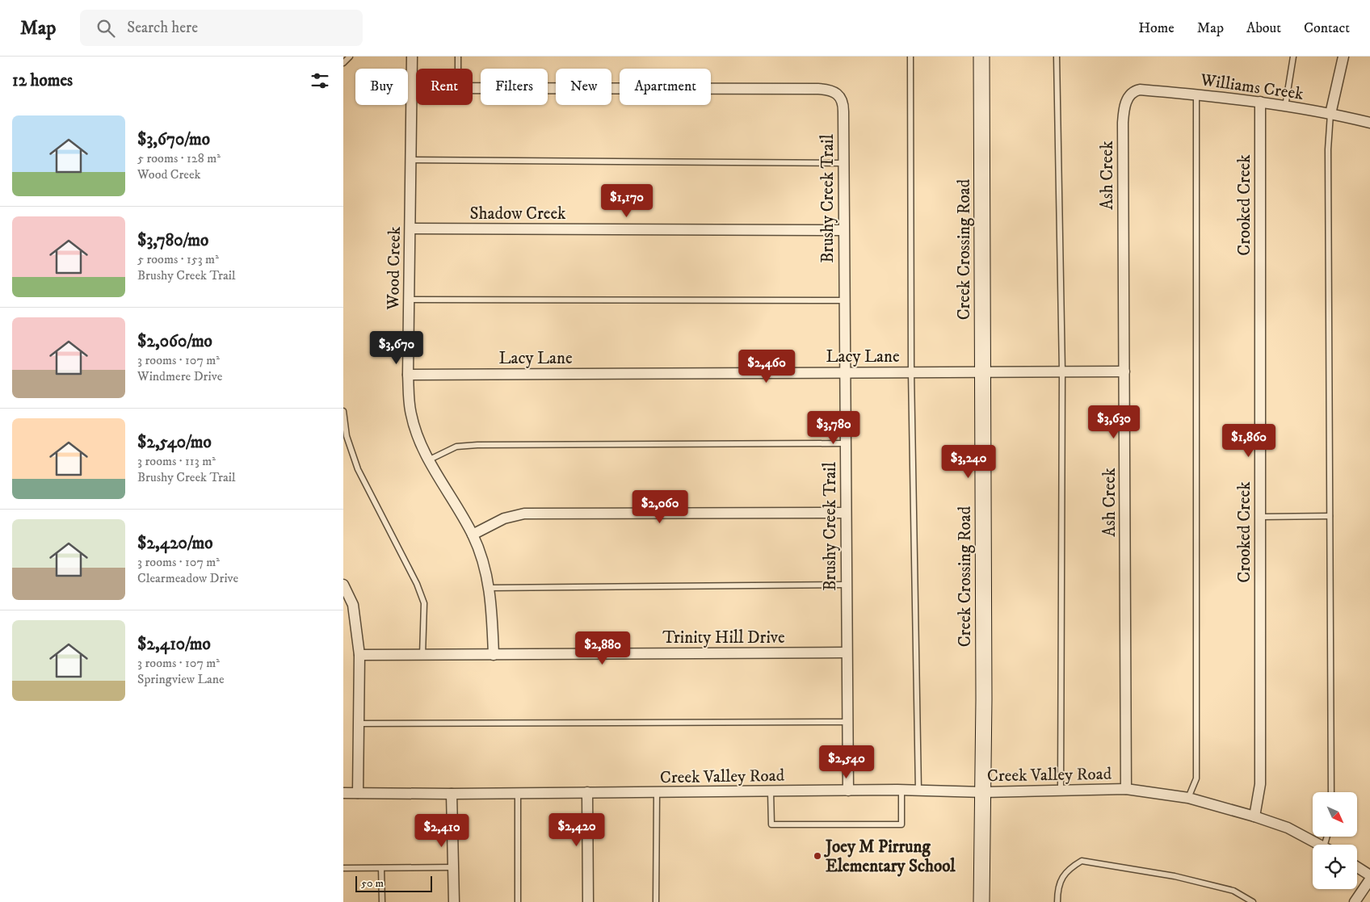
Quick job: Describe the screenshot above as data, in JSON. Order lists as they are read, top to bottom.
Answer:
{
  "streets": {
    "street": [
      "Williams Creek",
      "Ash Creek",
      "Brushy Creek Trail",
      "Crooked Creek",
      "Shadow Creek",
      "Creek Crossing Road",
      "Wood Creek",
      "Lacy Lane",
      "Trinity Hill Drive",
      "Creek Valley Road"
    ]
  },
  "crossings": [
    ["Williams Creek", "Ash Creek"],
    ["Williams Creek", "Crooked Creek"],
    ["Ash Creek", "Lacy Lane"],
    ["Ash Creek", "Creek Valley Road"],
    ["Brushy Creek Trail", "Shadow Creek"],
    ["Brushy Creek Trail", "Lacy Lane"],
    ["Brushy Creek Trail", "Trinity Hill Drive"],
    ["Brushy Creek Trail", "Creek Valley Road"],
    ["Crooked Creek", "Creek Valley Road"],
    ["Shadow Creek", "Wood Creek"],
    ["Creek Crossing Road", "Lacy Lane"],
    ["Creek Crossing Road", "Creek Valley Road"],
    ["Wood Creek", "Lacy Lane"],
    ["Wood Creek", "Trinity Hill Drive"]
  ],
  "places": ["Joey M Pirrung Elementary School"],
  "scale_bar": "50 m",
  "north": "bottom right",
  "page": {
    "header": "Map",
    "search": "Search here",
    "nav": [
      "Home",
      "Map",
      "About",
      "Contact"
    ],
    "heading": "12 homes",
    "chip": [
      "Buy",
      "Rent",
      "Filters",
      "New",
      "Apartment"
    ],
    "list": [
      {
        "name": "$3,670/mo",
        "note": "5 rooms · 128 m² · Wood Creek"
      },
      {
        "name": "$3,780/mo",
        "note": "5 rooms · 153 m² · Brushy Creek Trail"
      },
      {
        "name": "$2,060/mo",
        "note": "3 rooms · 107 m² · Windmere Drive"
      },
      {
        "name": "$2,540/mo",
        "note": "3 rooms · 113 m² · Brushy Creek Trail"
      },
      {
        "name": "$2,420/mo",
        "note": "3 rooms · 107 m² · Clearmeadow Drive"
      },
      {
        "name": "$2,410/mo",
        "note": "3 rooms · 107 m² · Springview Lane"
      }
    ],
    "price": [
      "$1,170",
      "$3,670",
      "$2,460",
      "$3,630",
      "$3,780",
      "$1,860",
      "$3,240",
      "$2,060",
      "$2,880",
      "$2,540",
      "$2,420",
      "$2,410"
    ],
    "scale": "50 m"
  }
}
